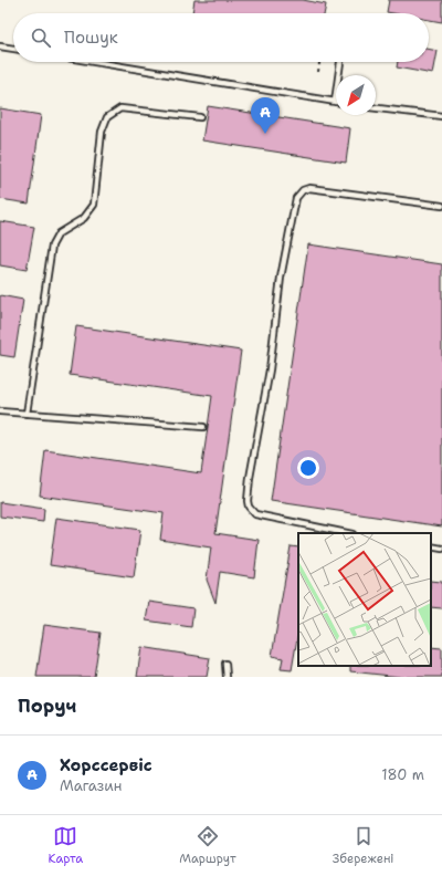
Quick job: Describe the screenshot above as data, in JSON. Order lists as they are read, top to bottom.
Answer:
{
  "north": "bottom left",
  "page": {
    "search": "Пошук",
    "pins": "A",
    "heading": "Поруч",
    "list": [
      {
        "mark": "A",
        "name": "Хорссервіс",
        "note": "Магазин",
        "value": "180 m"
      }
    ],
    "nav": ["Карта", "Маршрут", "Збережені"]
  }
}
